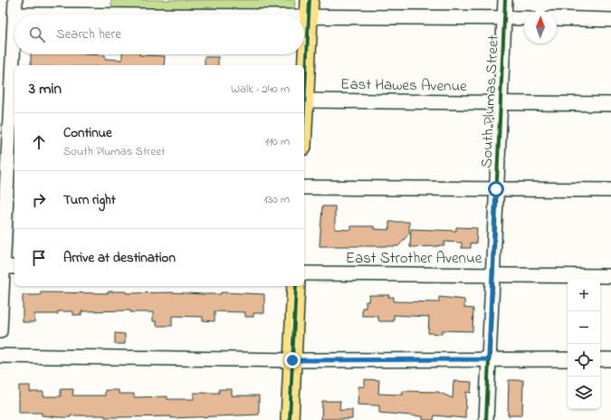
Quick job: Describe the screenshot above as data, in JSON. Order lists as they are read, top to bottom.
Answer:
{
  "streets": {
    "street": ["East Hawes Avenue", "South Plumas Street", "East Strother Avenue"]
  },
  "crossings": [
    ["East Hawes Avenue", "South Plumas Street"],
    ["South Plumas Street", "East Strother Avenue"]
  ],
  "north": "top",
  "page": {
    "search": "Search here",
    "heading": ["3 min", "Walk · 240 m"],
    "list": [
      ["Continue", "South Plumas Street", "110 m"],
      ["Turn right", "130 m"],
      "Arrive at destination"
    ],
    "map_buttons": ["+", "−"]
  }
}
